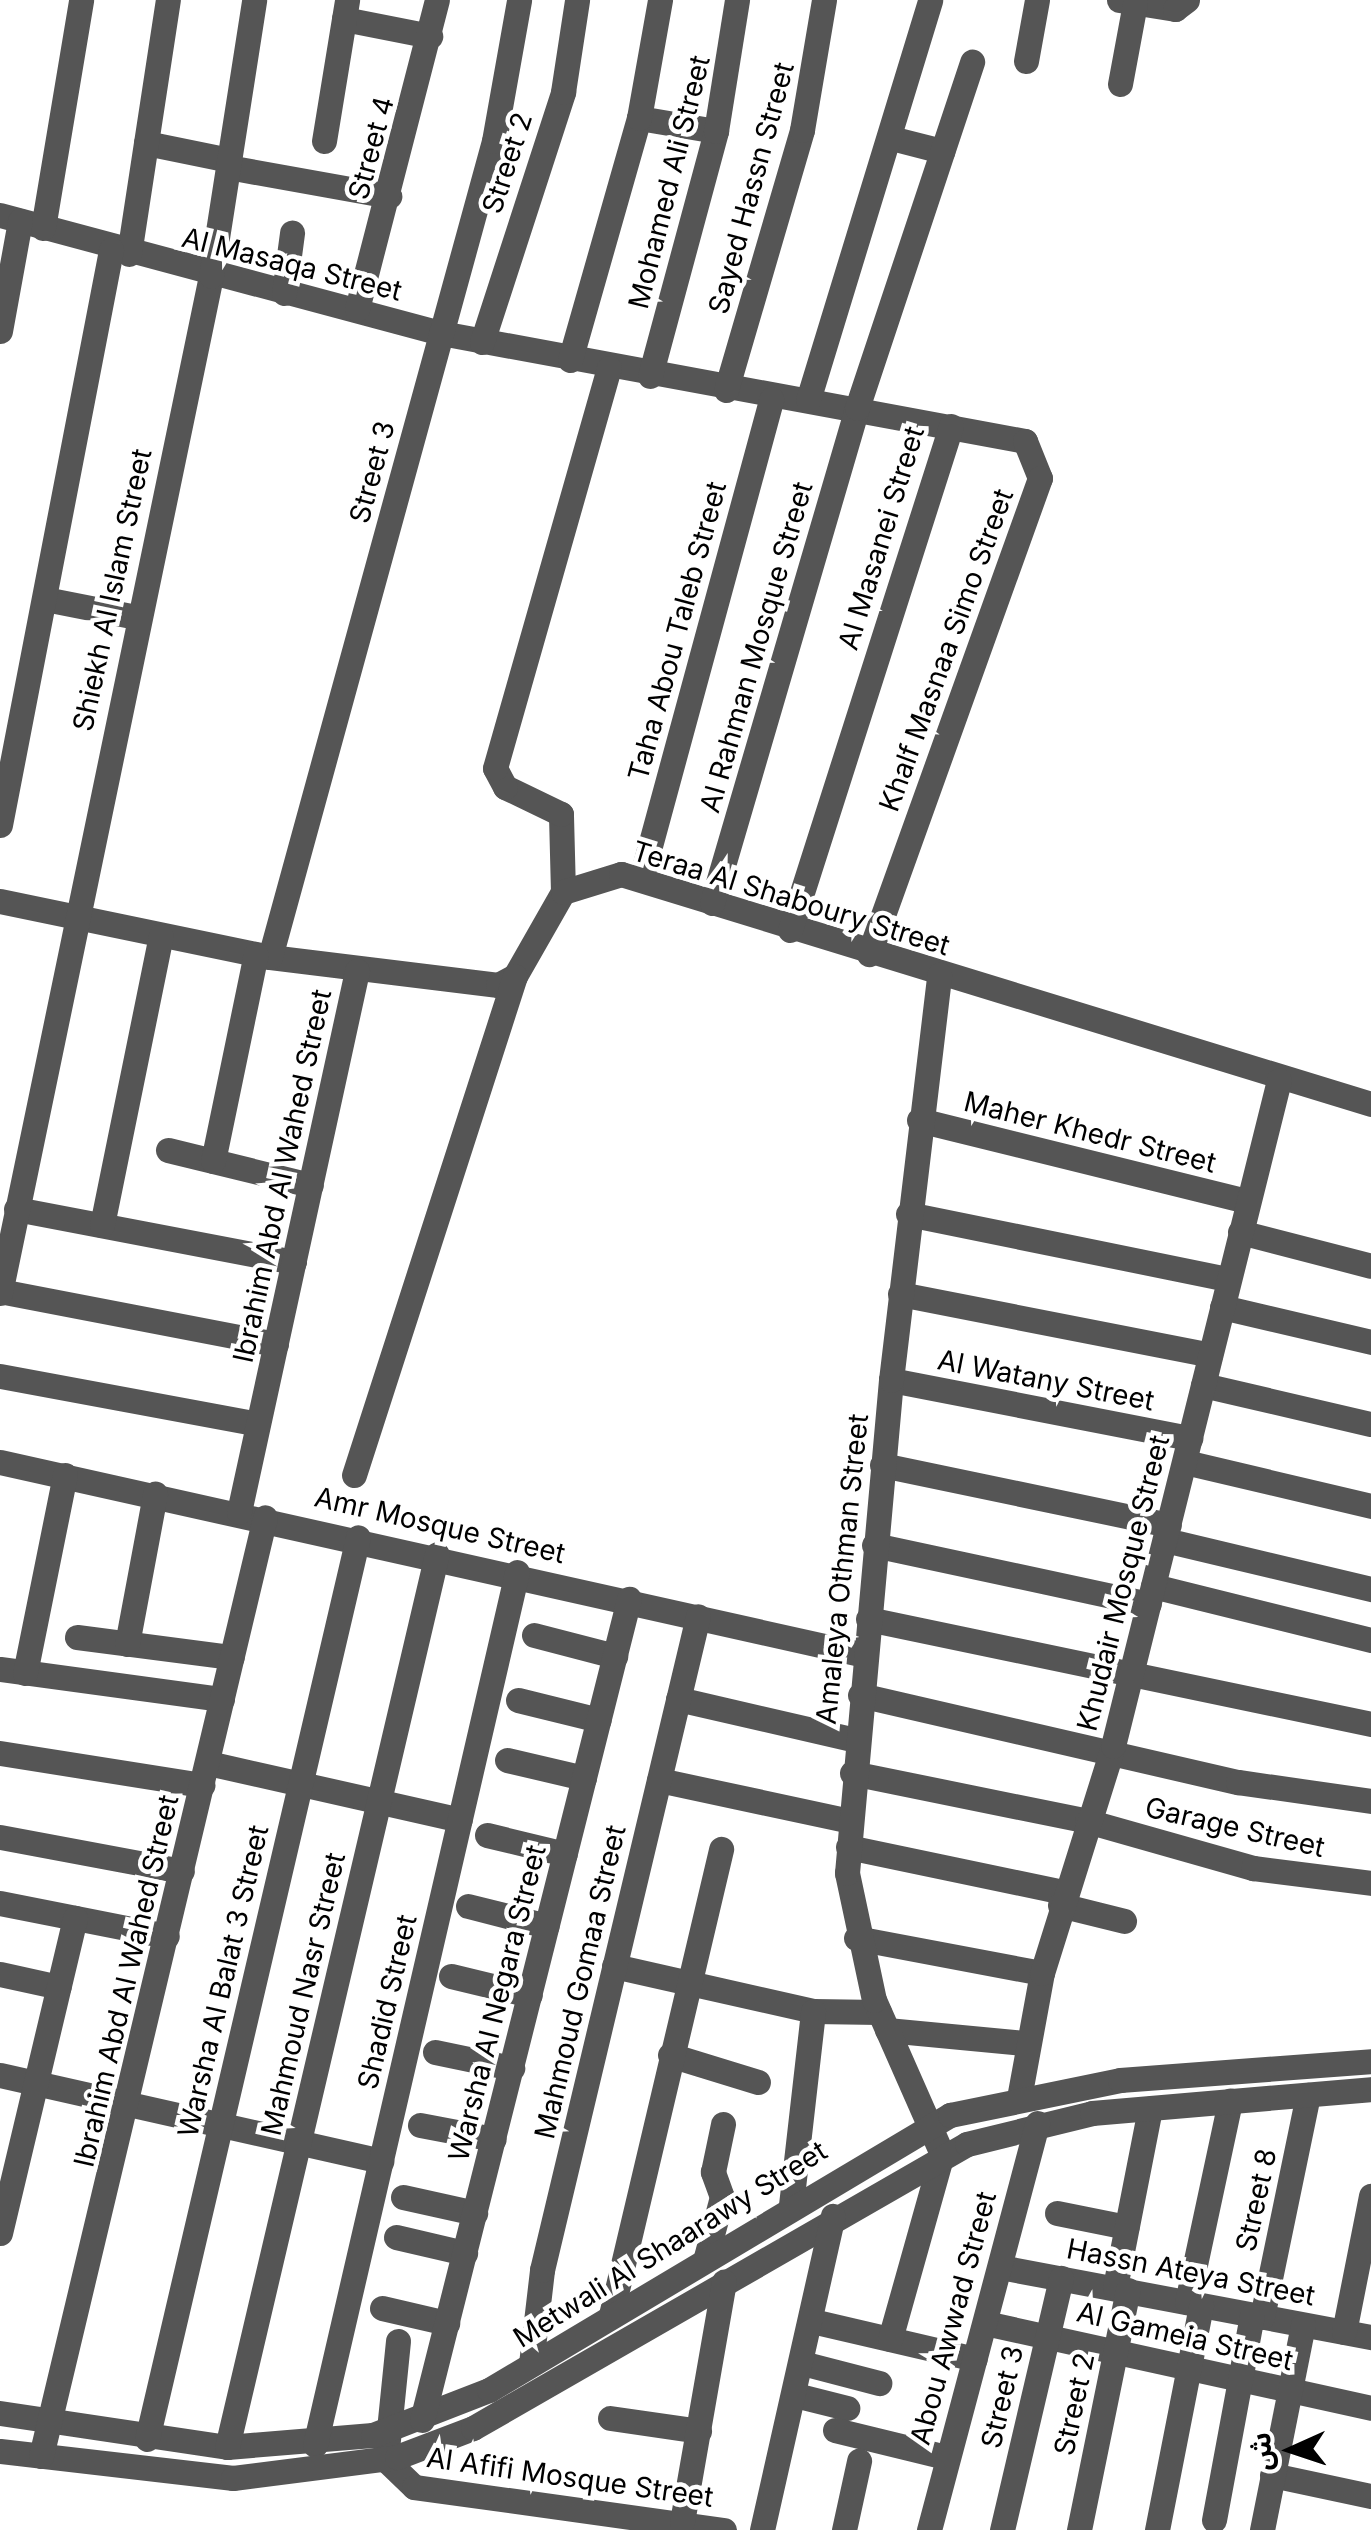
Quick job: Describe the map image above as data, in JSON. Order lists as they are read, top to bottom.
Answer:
{
  "streets": {
    "street": [
      "Street 4",
      "Street 2",
      "Mohamed Ali Street",
      "Sayed Hassn Street",
      "Al Masaqa Street",
      "Street 3",
      "Al Masanei Street",
      "Shiekh Al Islam Street",
      "Taha Abou Taleb Street",
      "Al Rahman Mosque Street",
      "Khalf Masnaa Simo Street",
      "Teraa Al Shaboury Street",
      "Maher Khedr Street",
      "Ibrahim Abd Al Wahed Street",
      "Al Watany Street",
      "Amr Mosque Street",
      "Amaleya Othman Street",
      "Khudair Mosque Street",
      "Garage Street",
      "Warsha Al Balat 3 Street",
      "Mahmoud Gomaa Street",
      "Mahmoud Nasr Street",
      "Shadid Street",
      "Warsha Al Negara Street",
      "Street 8",
      "Metwali Al Shaarawy Street",
      "Hassn Ateya Street",
      "Abou Awwad Street",
      "Al Gameia Street",
      "Al Afifi Mosque Street"
    ]
  },
  "crossings": [
    ["Street 4", "Al Masaqa Street"],
    ["Street 2", "Al Masanei Street"],
    ["Street 2", "Metwali Al Shaarawy Street"],
    ["Street 2", "Hassn Ateya Street"],
    ["Street 2", "Al Gameia Street"],
    ["Mohamed Ali Street", "Al Masanei Street"],
    ["Sayed Hassn Street", "Al Masanei Street"],
    ["Al Masaqa Street", "Street 3"],
    ["Al Masaqa Street", "Al Masanei Street"],
    ["Al Masaqa Street", "Shiekh Al Islam Street"],
    ["Street 3", "Al Masanei Street"],
    ["Street 3", "Hassn Ateya Street"],
    ["Street 3", "Al Gameia Street"],
    ["Al Masanei Street", "Taha Abou Taleb Street"],
    ["Al Masanei Street", "Al Rahman Mosque Street"],
    ["Al Masanei Street", "Khalf Masnaa Simo Street"],
    ["Al Masanei Street", "Teraa Al Shaboury Street"],
    ["Taha Abou Taleb Street", "Teraa Al Shaboury Street"],
    ["Al Rahman Mosque Street", "Teraa Al Shaboury Street"],
    ["Khalf Masnaa Simo Street", "Teraa Al Shaboury Street"],
    ["Teraa Al Shaboury Street", "Amaleya Othman Street"],
    ["Teraa Al Shaboury Street", "Khudair Mosque Street"],
    ["Maher Khedr Street", "Amaleya Othman Street"],
    ["Maher Khedr Street", "Khudair Mosque Street"],
    ["Ibrahim Abd Al Wahed Street", "Amr Mosque Street"],
    ["Ibrahim Abd Al Wahed Street", "Metwali Al Shaarawy Street"],
    ["Al Watany Street", "Amaleya Othman Street"],
    ["Al Watany Street", "Khudair Mosque Street"],
    ["Amr Mosque Street", "Amaleya Othman Street"],
    ["Amr Mosque Street", "Warsha Al Balat 3 Street"],
    ["Amr Mosque Street", "Mahmoud Gomaa Street"],
    ["Amr Mosque Street", "Mahmoud Nasr Street"],
    ["Amr Mosque Street", "Shadid Street"],
    ["Amr Mosque Street", "Warsha Al Negara Street"],
    ["Amaleya Othman Street", "Garage Street"],
    ["Amaleya Othman Street", "Metwali Al Shaarawy Street"],
    ["Khudair Mosque Street", "Garage Street"],
    ["Khudair Mosque Street", "Metwali Al Shaarawy Street"],
    ["Warsha Al Balat 3 Street", "Metwali Al Shaarawy Street"],
    ["Mahmoud Gomaa Street", "Metwali Al Shaarawy Street"],
    ["Mahmoud Nasr Street", "Metwali Al Shaarawy Street"],
    ["Shadid Street", "Metwali Al Shaarawy Street"],
    ["Warsha Al Negara Street", "Metwali Al Shaarawy Street"],
    ["Street 8", "Metwali Al Shaarawy Street"],
    ["Street 8", "Hassn Ateya Street"],
    ["Street 8", "Al Gameia Street"],
    ["Metwali Al Shaarawy Street", "Abou Awwad Street"],
    ["Metwali Al Shaarawy Street", "Al Afifi Mosque Street"],
    ["Hassn Ateya Street", "Abou Awwad Street"],
    ["Abou Awwad Street", "Al Gameia Street"]
  ],
  "north": "left"
}
